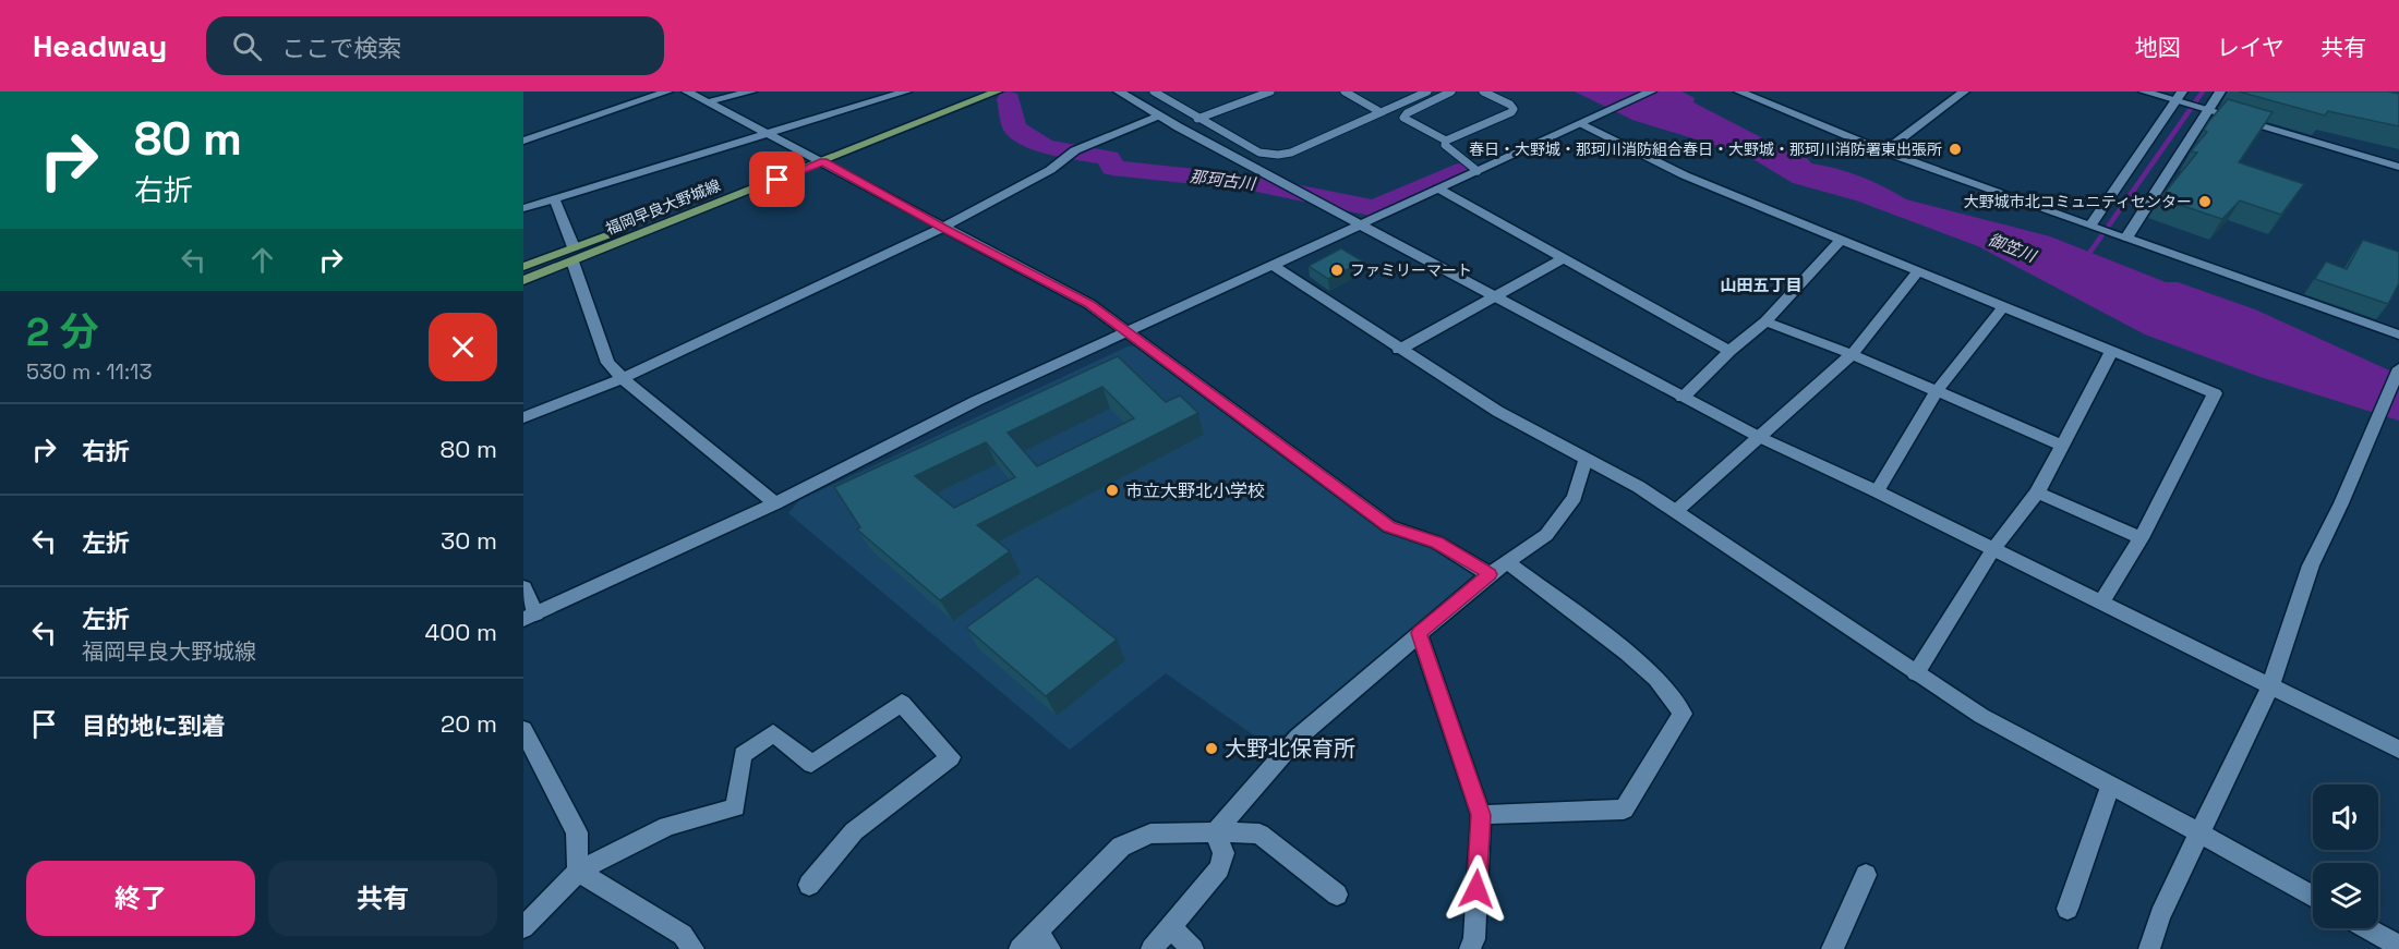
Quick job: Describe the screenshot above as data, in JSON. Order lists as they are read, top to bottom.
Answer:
{
  "streets": {
    "main road": ["福岡早良大野城線"]
  },
  "districts": ["山田五丁目"],
  "water": ["那珂古川", "御笠川"],
  "places": [
    "春日・大野城・那珂川消防組合春日・大野城・那珂川消防署東出張所",
    "大野城市北コミュニティセンター",
    "ファミリーマート",
    "市立大野北小学校",
    "大野北保育所"
  ],
  "page": {
    "header": "Headway",
    "search": "ここで検索",
    "nav": ["地図", "レイヤ", "共有"],
    "turn": ["80 m", "右折"],
    "heading": ["2 分", "530 m · 11:13"],
    "list": [
      {
        "name": "右折",
        "value": "80 m"
      },
      {
        "name": "左折",
        "value": "30 m"
      },
      {
        "name": "左折",
        "note": "福岡早良大野城線",
        "value": "400 m"
      },
      {
        "name": "目的地に到着",
        "value": "20 m"
      }
    ],
    "buttons": ["終了", "共有"]
  }
}
